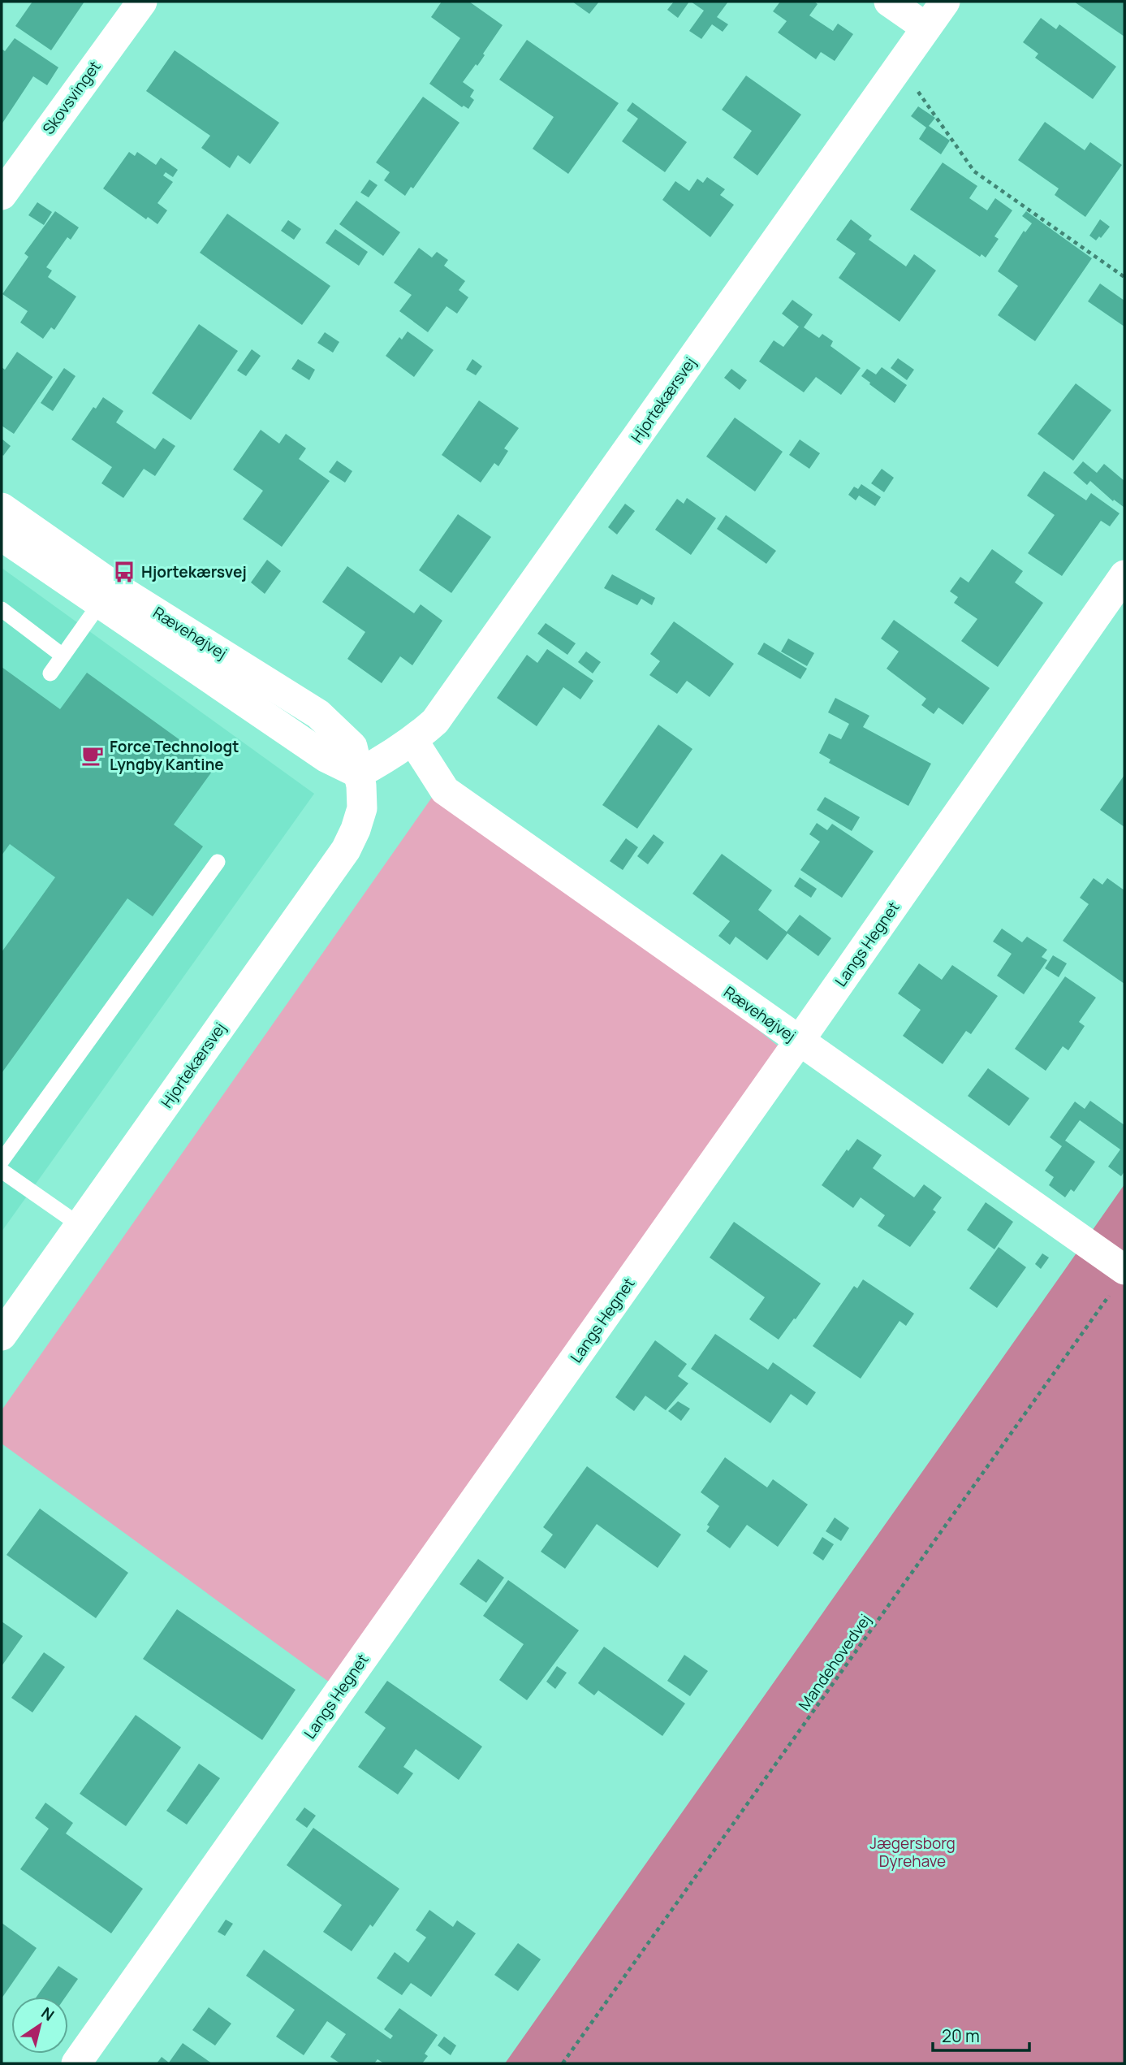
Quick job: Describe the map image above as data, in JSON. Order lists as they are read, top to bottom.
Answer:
{
  "streets": {
    "street": [
      "Skovsvinget",
      "Hjortekærsvej",
      "Rævehøjvej",
      "Langs Hegnet"
    ],
    "path": ["Mandehovedvej"]
  },
  "crossings": [
    ["Hjortekærsvej", "Rævehøjvej"],
    ["Rævehøjvej", "Langs Hegnet"],
    ["Rævehøjvej", "Mandehovedvej"]
  ],
  "parks": ["Jægersborg Dyrehave"],
  "places": {
    "bus stop": ["Hjortekærsvej"],
    "cafe": ["Force Technologt Lyngby Kantine"]
  },
  "scale_bar": "20 m",
  "north": "top right"
}
